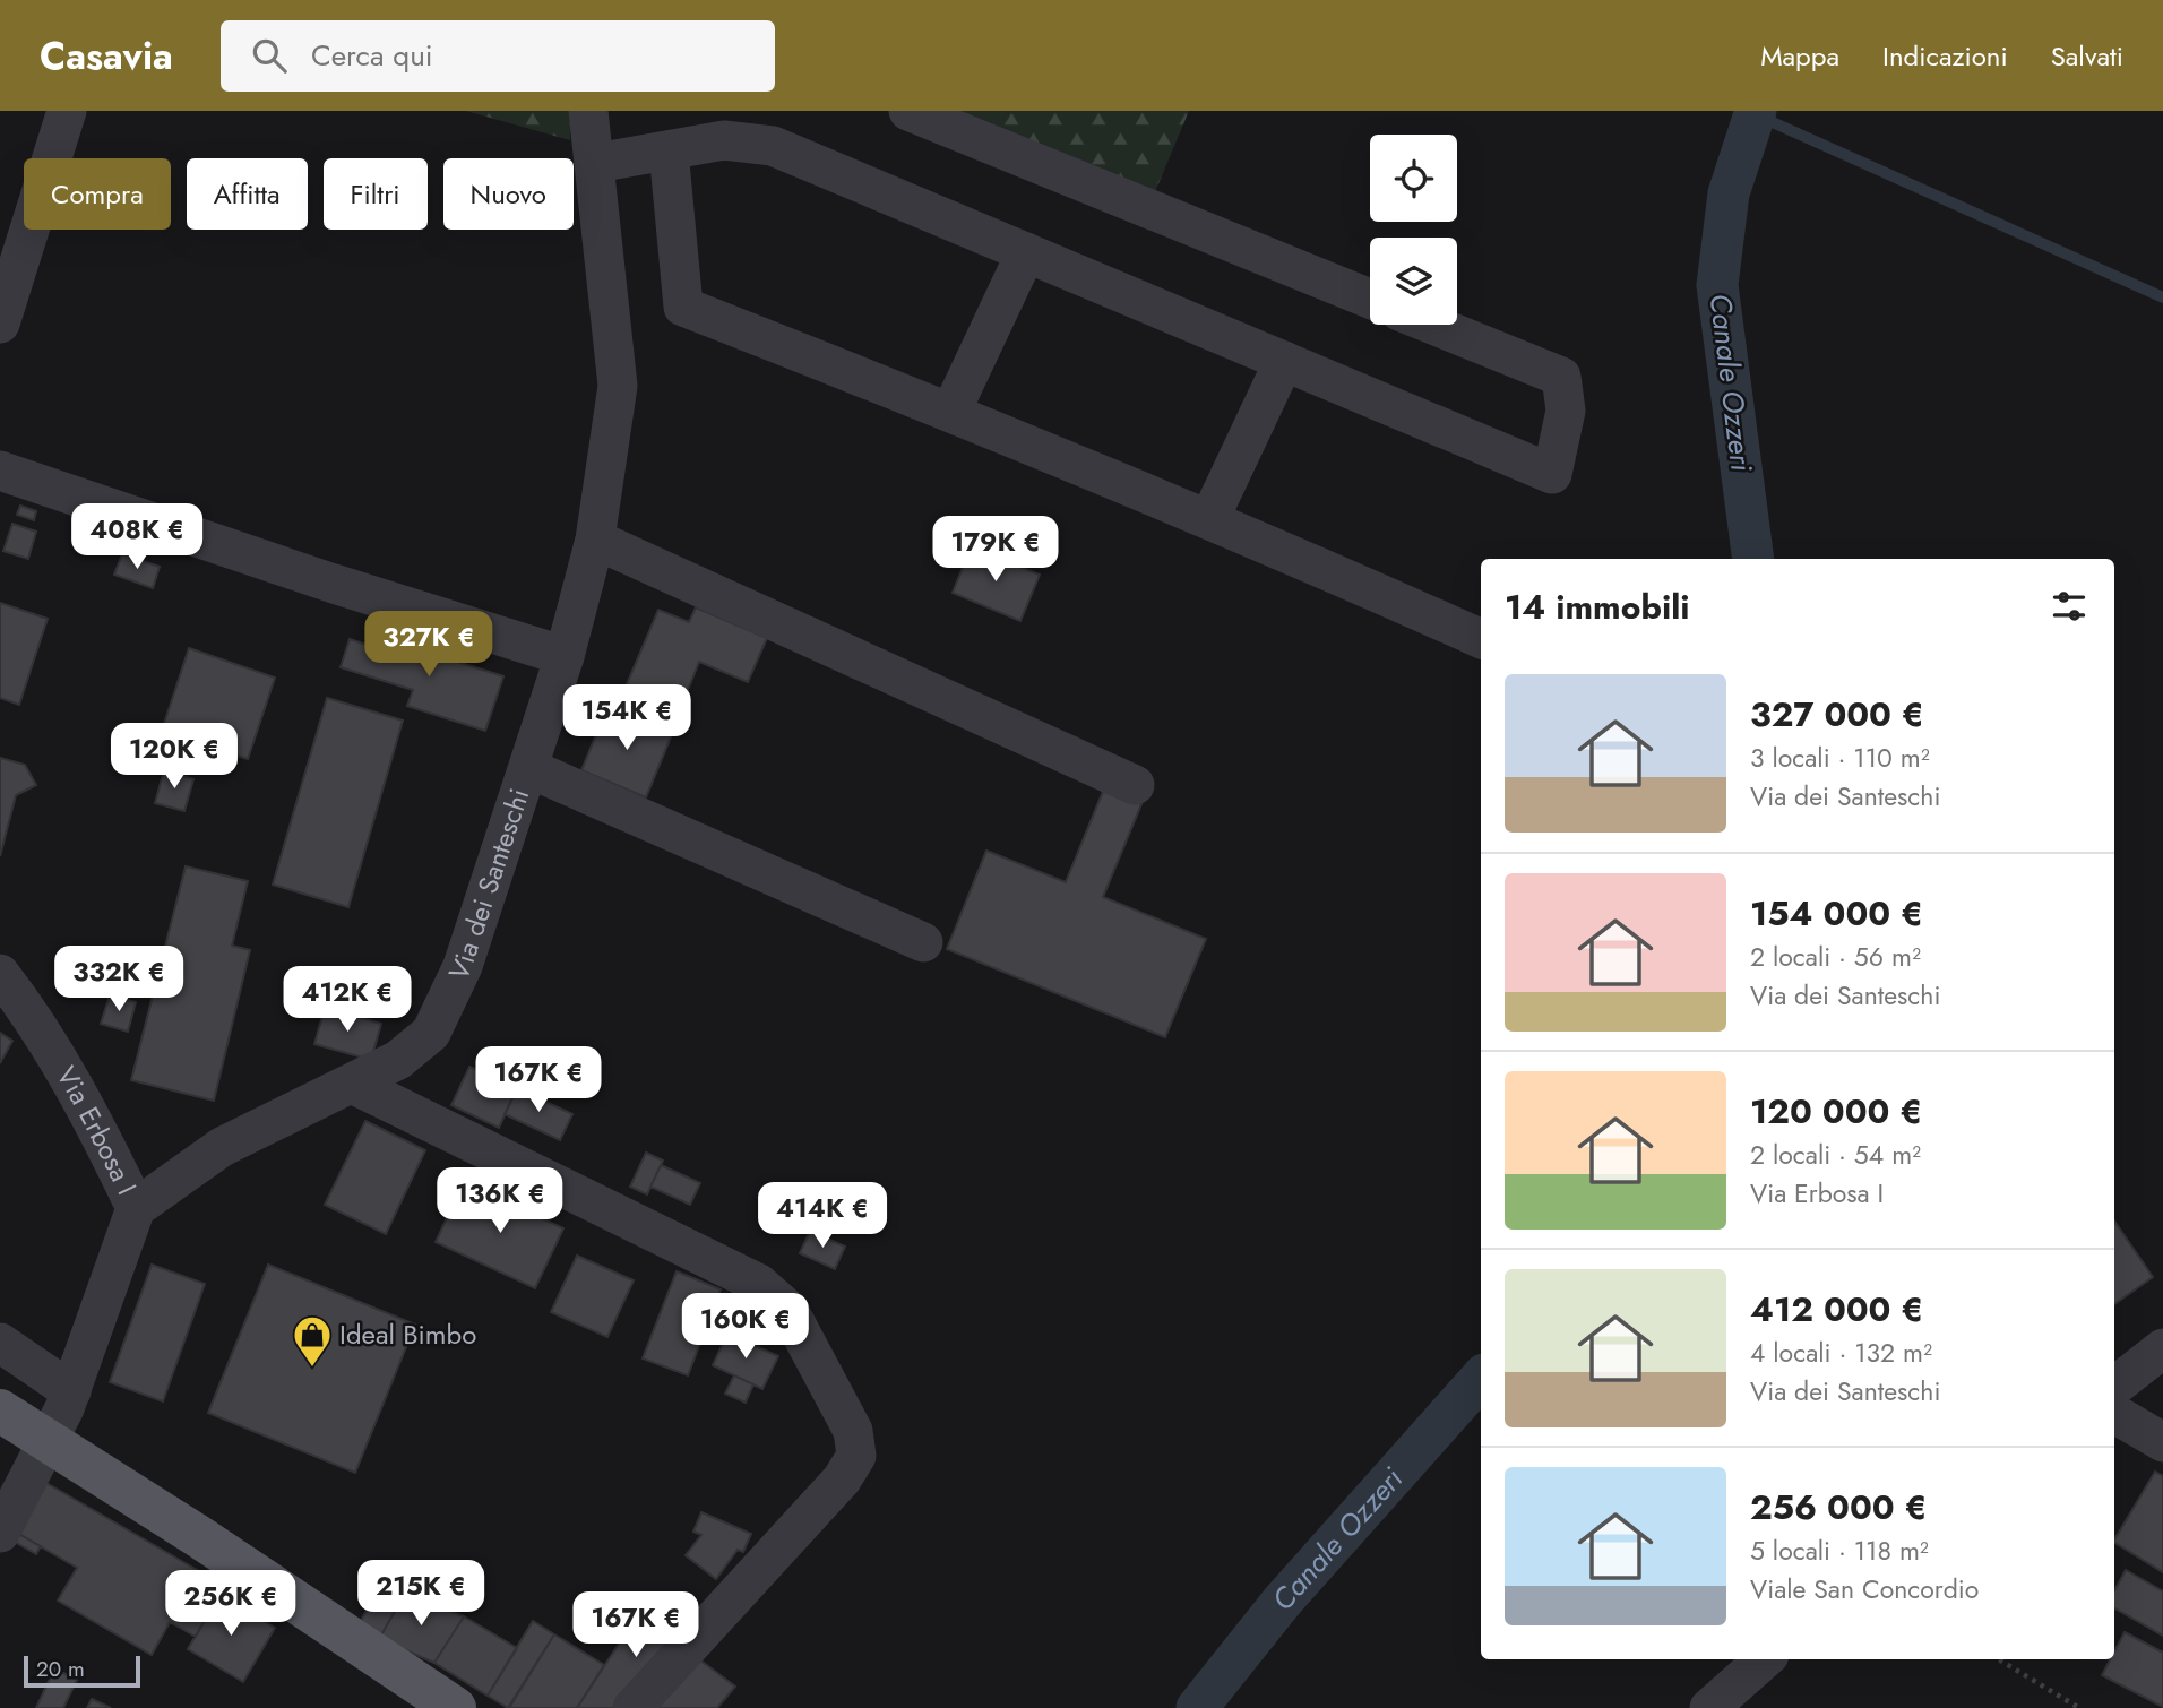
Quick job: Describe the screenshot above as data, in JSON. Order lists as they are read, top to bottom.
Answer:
{
  "streets": {
    "street": ["Via dei Santeschi", "Via Erbosa I"]
  },
  "crossings": [
    ["Via dei Santeschi", "Via Erbosa I"]
  ],
  "water": ["Canale Ozzeri"],
  "places": {
    "shop": ["Ideal Bimbo"]
  },
  "scale_bar": "20 m",
  "page": {
    "header": "Casavia",
    "search": "Cerca qui",
    "nav": ["Mappa", "Indicazioni", "Salvati"],
    "chip": [
      "Compra",
      "Affitta",
      "Filtri",
      "Nuovo"
    ],
    "price": [
      "408K €",
      "179K €",
      "327K €",
      "154K €",
      "120K €",
      "332K €",
      "412K €",
      "167K €",
      "136K €",
      "414K €",
      "160K €",
      "215K €",
      "256K €",
      "167K €"
    ],
    "heading": "14 immobili",
    "list": [
      {
        "name": "327 000 €",
        "note": "3 locali · 110 m² · Via dei Santeschi"
      },
      {
        "name": "154 000 €",
        "note": "2 locali · 56 m² · Via dei Santeschi"
      },
      {
        "name": "120 000 €",
        "note": "2 locali · 54 m² · Via Erbosa I"
      },
      {
        "name": "412 000 €",
        "note": "4 locali · 132 m² · Via dei Santeschi"
      },
      {
        "name": "256 000 €",
        "note": "5 locali · 118 m² · Viale San Concordio"
      }
    ],
    "scale": "20 m"
  }
}
